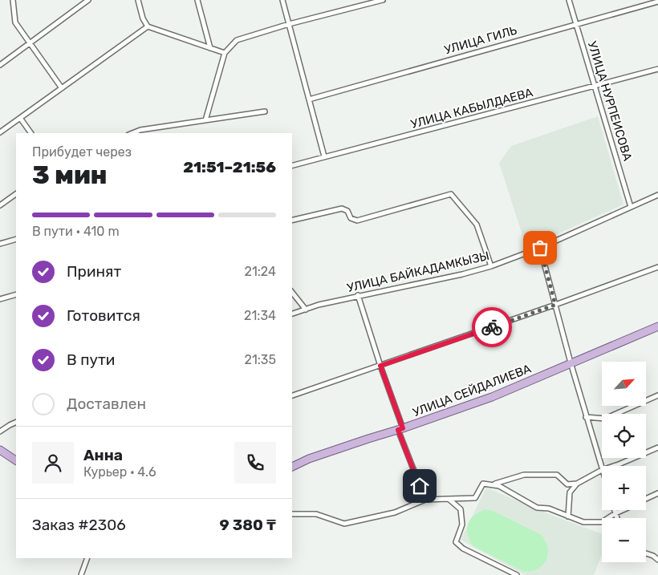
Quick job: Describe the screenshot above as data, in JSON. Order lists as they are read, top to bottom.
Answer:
{
  "streets": {
    "main road": ["УЛИЦА СЕЙДАЛИЕВА"],
    "street": [
      "УЛИЦА ГИЛЬ",
      "УЛИЦА НУРПЕИСОВА",
      "УЛИЦА КАБЫЛДАЕВА",
      "УЛИЦА БАЙКАДАМКЫЗЫ"
    ]
  },
  "crossings": [
    ["УЛИЦА ГИЛЬ", "УЛИЦА НУРПЕИСОВА"],
    ["УЛИЦА НУРПЕИСОВА", "УЛИЦА КАБЫЛДАЕВА"],
    ["УЛИЦА НУРПЕИСОВА", "УЛИЦА БАЙКАДАМКЫЗЫ"]
  ],
  "north": "top right",
  "page": {
    "heading": ["3 мин", "Прибудет через", "21:51–21:56"],
    "panel": [
      "Анна",
      "Курьер · 4.6",
      "Заказ #2306",
      "9 380 ₸"
    ],
    "bar": "В пути · 410 m",
    "list": [
      ["Принят", "21:24"],
      ["Готовится", "21:34"],
      ["В пути", "21:35"],
      "Доставлен"
    ],
    "map_buttons": ["+", "−"]
  }
}
